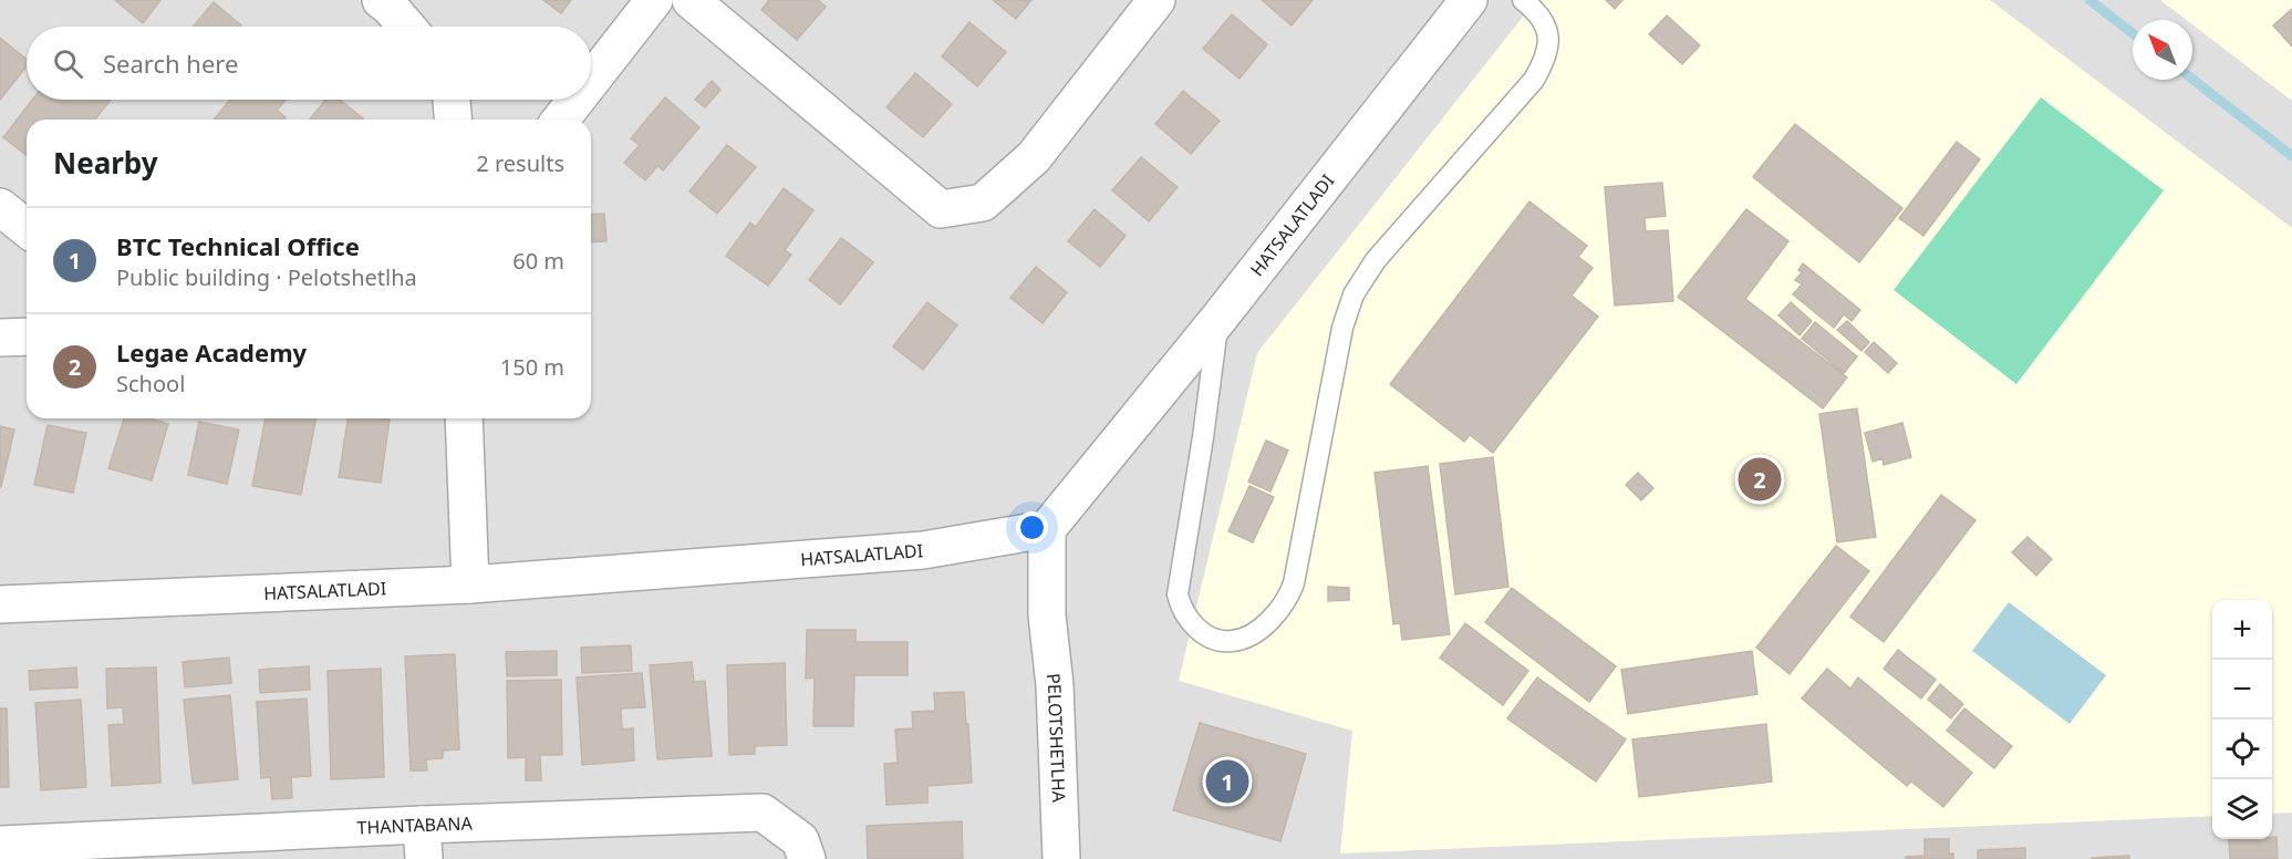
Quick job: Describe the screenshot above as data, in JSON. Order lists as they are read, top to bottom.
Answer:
{
  "streets": {
    "street": ["HATSALATLADI", "PELOTSHETLHA", "THANTABANA"]
  },
  "crossings": [
    ["HATSALATLADI", "PELOTSHETLHA"]
  ],
  "north": "top left",
  "page": {
    "search": "Search here",
    "heading": ["Nearby", "2 results"],
    "list": [
      {
        "mark": "1",
        "name": "BTC Technical Office",
        "note": "Public building · Pelotshetlha",
        "value": "60 m"
      },
      {
        "mark": "2",
        "name": "Legae Academy",
        "note": "School",
        "value": "150 m"
      }
    ],
    "pins": ["2", "1"],
    "map_buttons": ["+", "−"]
  }
}
